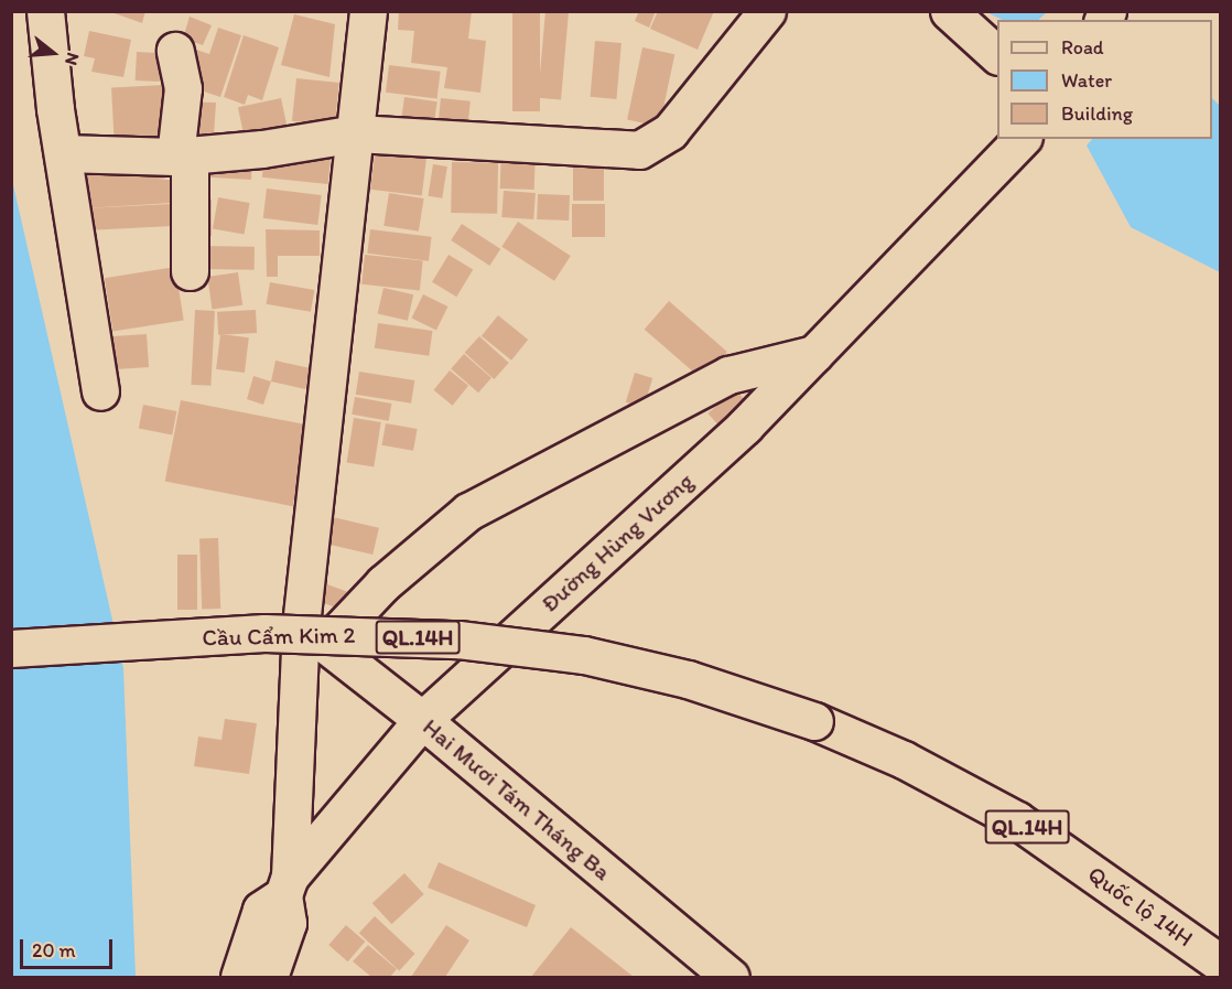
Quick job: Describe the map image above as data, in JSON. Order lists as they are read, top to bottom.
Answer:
{
  "streets": {
    "main road": [
      "Đường Hùng Vương",
      "Cầu Cẩm Kim 2",
      "QL.14H",
      "Hai Mươi Tám Tháng Ba",
      "Quốc lộ 14H"
    ]
  },
  "crossings": [
    ["Đường Hùng Vương", "Hai Mươi Tám Tháng Ba"],
    ["Cầu Cẩm Kim 2", "Quốc lộ 14H"]
  ],
  "legend": ["Road", "Water", "Building"],
  "scale_bar": "20 m",
  "north": "right"
}
